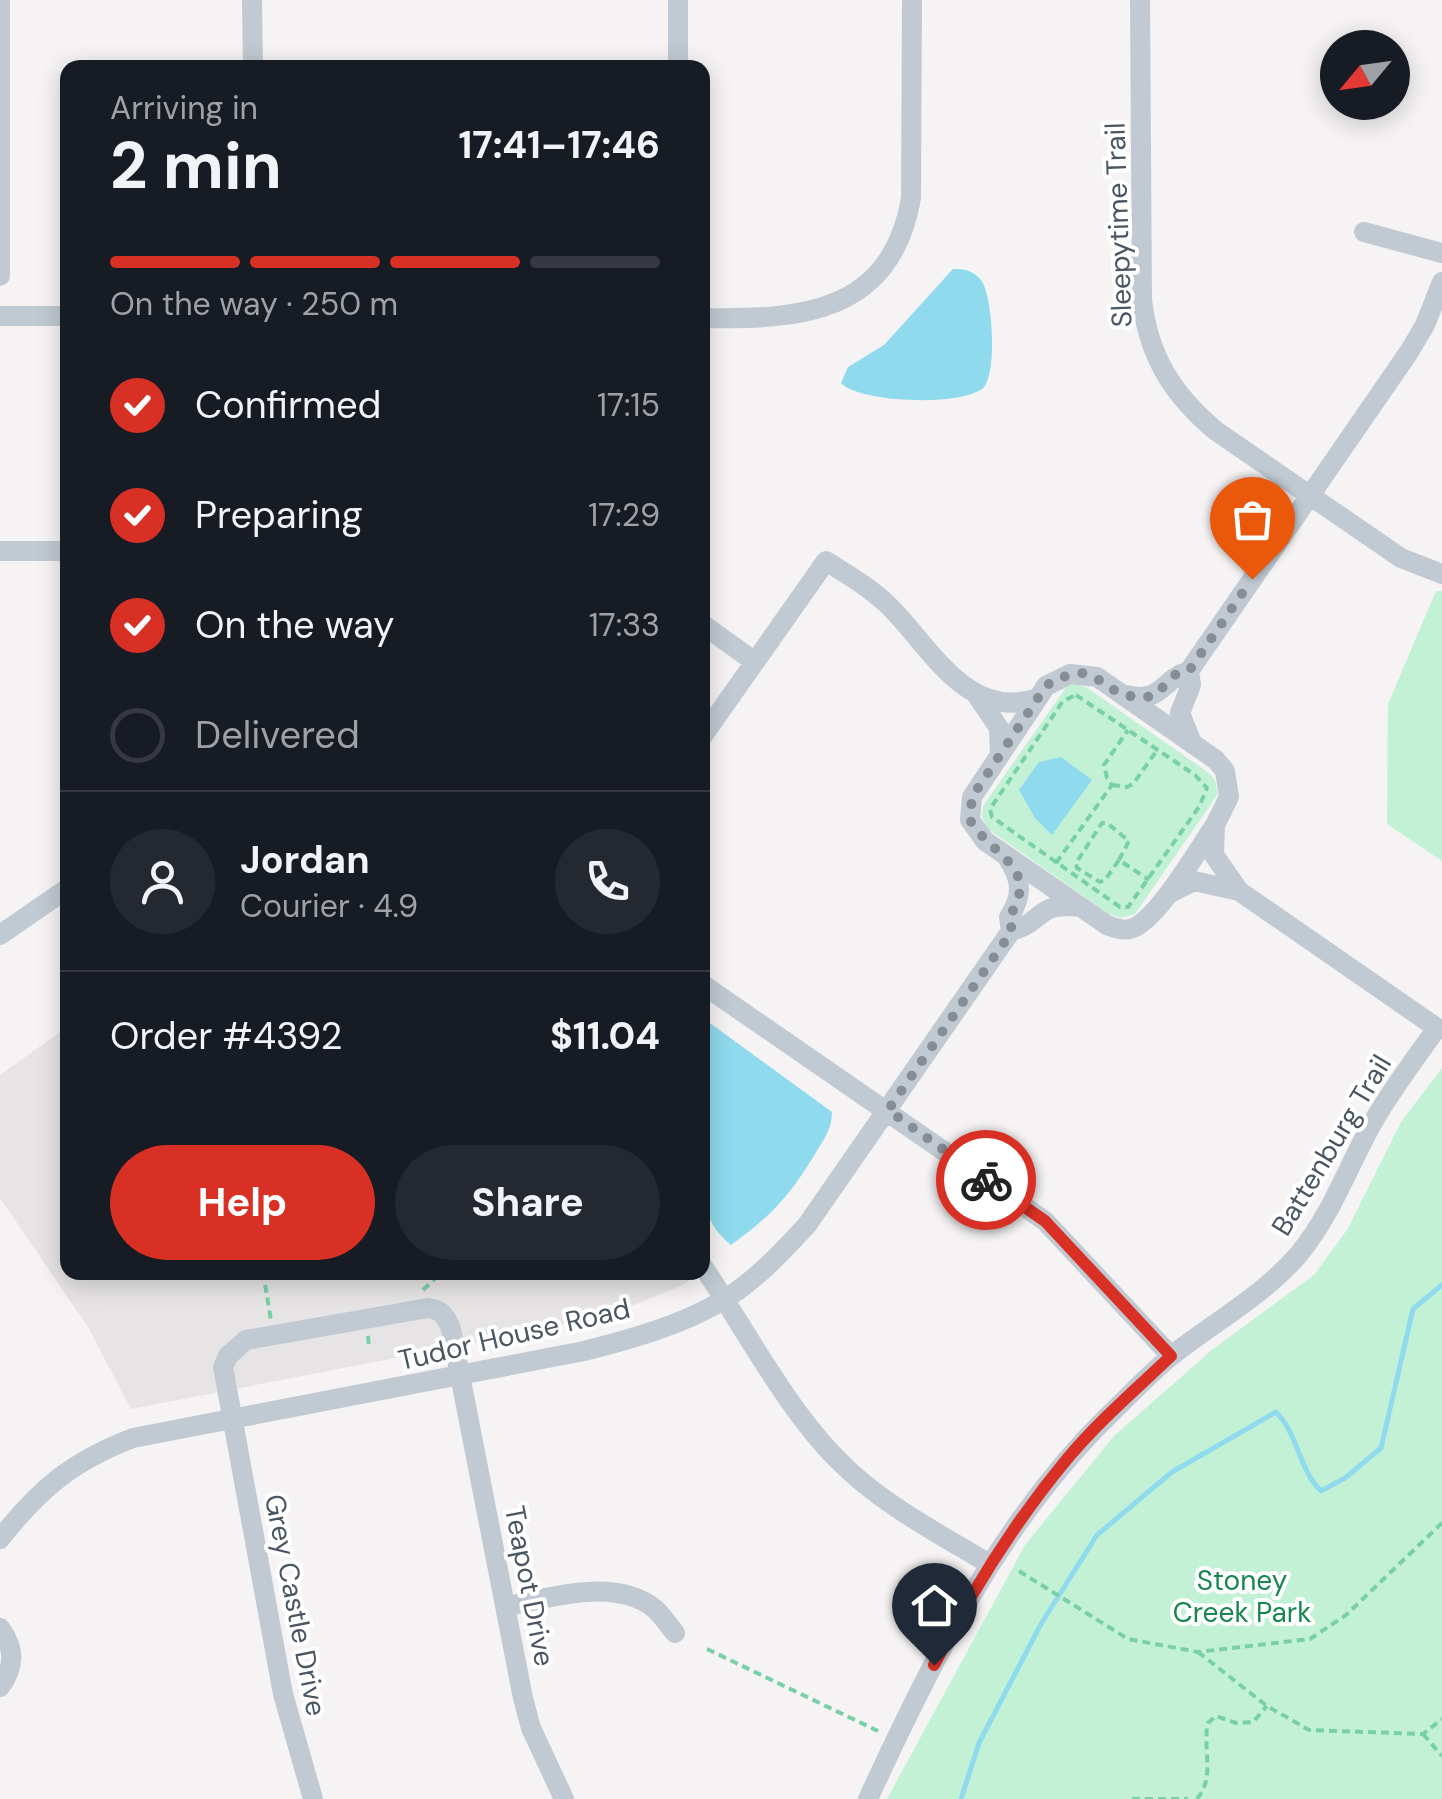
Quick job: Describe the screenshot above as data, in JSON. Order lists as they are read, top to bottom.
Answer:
{
  "streets": {
    "street": [
      "Sleepytime Trail",
      "Battenburg Trail",
      "Tudor House Road",
      "Teapot Drive",
      "Grey Castle Drive"
    ]
  },
  "crossings": [
    ["Tudor House Road", "Teapot Drive"],
    ["Tudor House Road", "Grey Castle Drive"],
    ["Teapot Drive", "Grey Castle Drive"]
  ],
  "parks": ["Stoney Creek Park"],
  "north": "bottom left",
  "page": {
    "heading": ["2 min", "Arriving in", "17:41–17:46"],
    "panel": [
      "Jordan",
      "Courier · 4.9",
      "Order #4392",
      "$11.04"
    ],
    "bar": "On the way · 250 m",
    "list": [
      ["Confirmed", "17:15"],
      ["Preparing", "17:29"],
      ["On the way", "17:33"],
      "Delivered"
    ],
    "buttons": ["Help", "Share"]
  }
}
